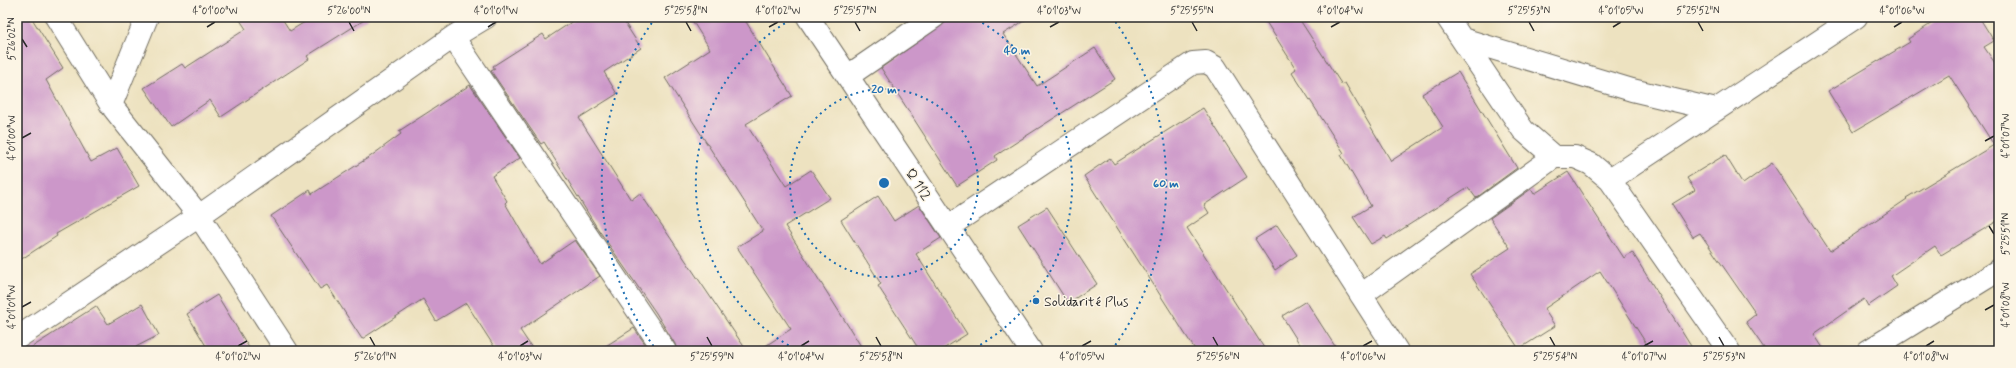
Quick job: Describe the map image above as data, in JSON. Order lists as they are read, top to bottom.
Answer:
{
  "streets": {
    "street": ["Q 112"]
  },
  "places": ["Solidarité Plus"],
  "coordinates": [
    "4°01'00\"W",
    "5°26'00\"N",
    "4°01'01\"W",
    "5°25'58\"N",
    "4°01'02\"W",
    "5°25'57\"N",
    "4°01'03\"W",
    "5°25'55\"N",
    "4°01'04\"W",
    "5°25'53\"N",
    "4°01'05\"W",
    "5°25'52\"N",
    "4°01'06\"W",
    "5°26'02\"N",
    "4°01'07\"W",
    "5°25'51\"N",
    "4°01'08\"W",
    "5°26'01\"N",
    "5°25'59\"N",
    "5°25'56\"N",
    "5°25'54\"N"
  ],
  "rings": ["40 m", "20 m", "60 m"]
}
